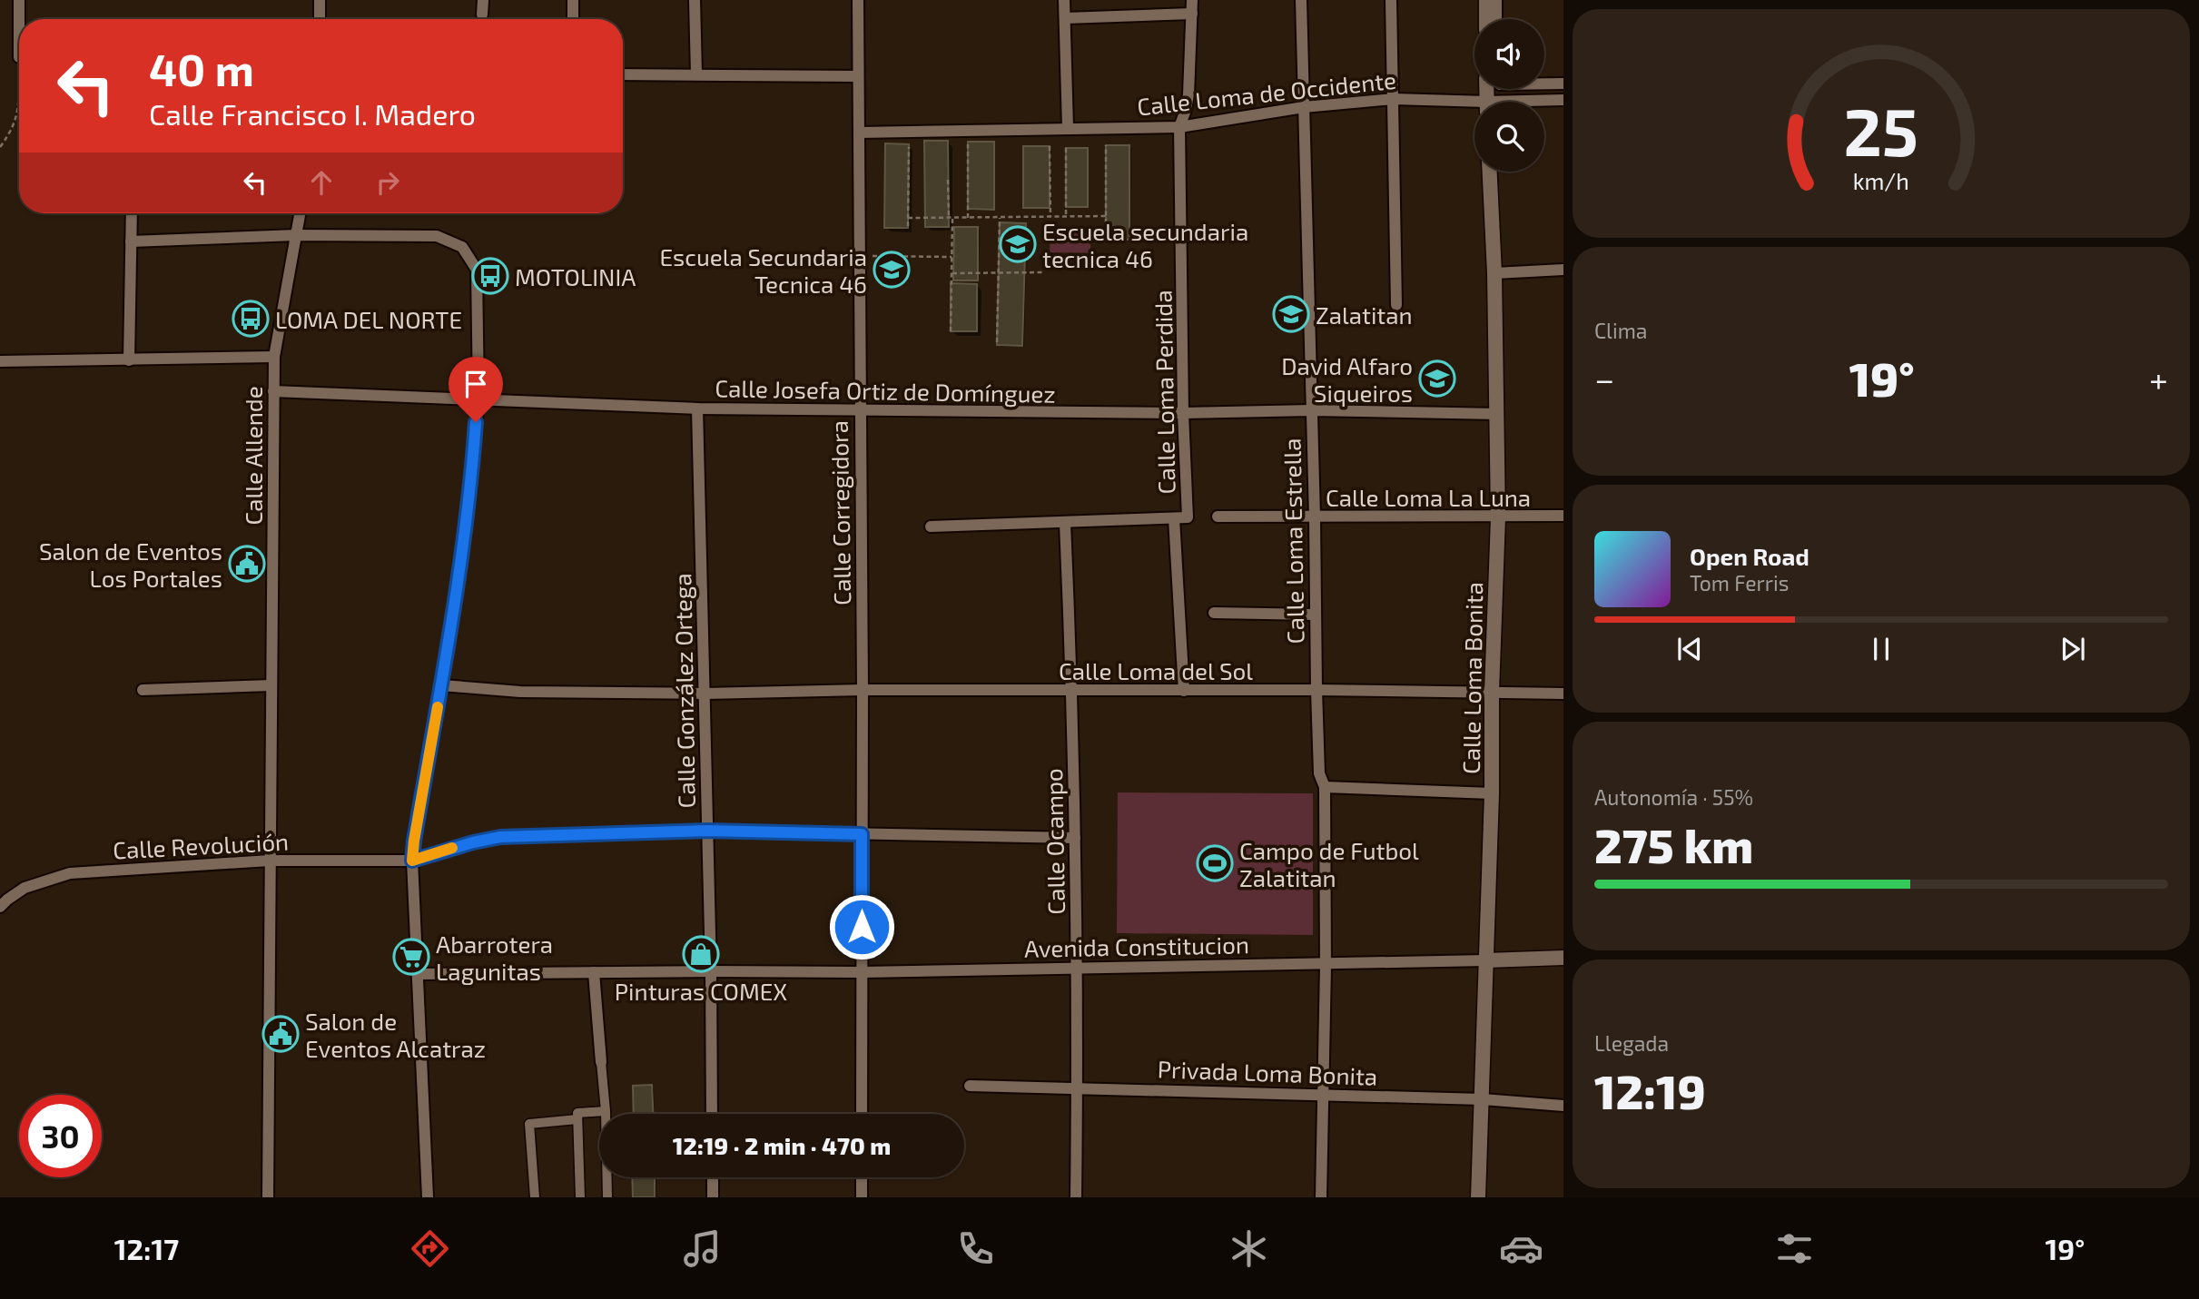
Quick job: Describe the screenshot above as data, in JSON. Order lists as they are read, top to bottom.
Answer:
{
  "streets": {
    "street": [
      "Calle Loma de Occidente",
      "Calle Josefa Ortiz de Domínguez",
      "Calle Loma Perdida",
      "Calle Allende",
      "Calle Loma La Luna",
      "Calle Corregidora",
      "Calle Loma Estrella",
      "Calle Loma del Sol",
      "Calle Loma Bonita",
      "Calle González Ortega",
      "Calle Ocampo",
      "Calle Revolución",
      "Avenida Constitucion",
      "Privada Loma Bonita"
    ]
  },
  "crossings": [
    ["Calle Loma de Occidente", "Calle Loma Perdida"],
    ["Calle Loma de Occidente", "Calle Corregidora"],
    ["Calle Loma de Occidente", "Calle Loma Estrella"],
    ["Calle Josefa Ortiz de Domínguez", "Calle Loma Perdida"],
    ["Calle Josefa Ortiz de Domínguez", "Calle Allende"],
    ["Calle Josefa Ortiz de Domínguez", "Calle Corregidora"],
    ["Calle Josefa Ortiz de Domínguez", "Calle Loma Estrella"],
    ["Calle Josefa Ortiz de Domínguez", "Calle Loma Bonita"],
    ["Calle Josefa Ortiz de Domínguez", "Calle González Ortega"],
    ["Calle Loma Perdida", "Calle Loma del Sol"],
    ["Calle Allende", "Calle Revolución"],
    ["Calle Loma La Luna", "Calle Loma Estrella"],
    ["Calle Loma La Luna", "Calle Loma Bonita"],
    ["Calle Corregidora", "Calle Loma del Sol"],
    ["Calle Corregidora", "Calle Revolución"],
    ["Calle Corregidora", "Avenida Constitucion"],
    ["Calle Loma Estrella", "Calle Loma del Sol"],
    ["Calle Loma Estrella", "Avenida Constitucion"],
    ["Calle Loma Estrella", "Privada Loma Bonita"],
    ["Calle Loma del Sol", "Calle Loma Bonita"],
    ["Calle Loma del Sol", "Calle González Ortega"],
    ["Calle Loma del Sol", "Calle Ocampo"],
    ["Calle Loma Bonita", "Avenida Constitucion"],
    ["Calle Loma Bonita", "Privada Loma Bonita"],
    ["Calle González Ortega", "Calle Revolución"],
    ["Calle González Ortega", "Avenida Constitucion"],
    ["Calle Ocampo", "Calle Revolución"],
    ["Calle Ocampo", "Avenida Constitucion"],
    ["Calle Ocampo", "Privada Loma Bonita"]
  ],
  "places": {
    "school or university": [
      "Escuela secundaria tecnica 46",
      "Escuela Secundaria Tecnica 46",
      "Zalatitan",
      "David Alfaro Siqueiros"
    ],
    "bus stop": ["MOTOLINIA", "LOMA DEL NORTE"],
    "public building": ["Salon de Eventos Los Portales", "Salon de Eventos Alcatraz"],
    "sports": ["Campo de Futbol Zalatitan"],
    "shop": ["Pinturas COMEX"],
    "supermarket": ["Abarrotera Lagunitas"]
  },
  "page": {
    "turn": ["40 m", "Calle Francisco I. Madero"],
    "tile": [
      "Clima",
      ["Autonomía · 55%", "275 km"],
      ["Llegada", "12:19"]
    ],
    "heat": ["−", "19°", "+"],
    "song": ["Open Road", "Tom Ferris"],
    "limit": "30",
    "trip": "12:19 · 2 min · 470 m",
    "tabs": ["12:17", "19°"],
    "gauge": ["25", "km/h"]
  }
}
